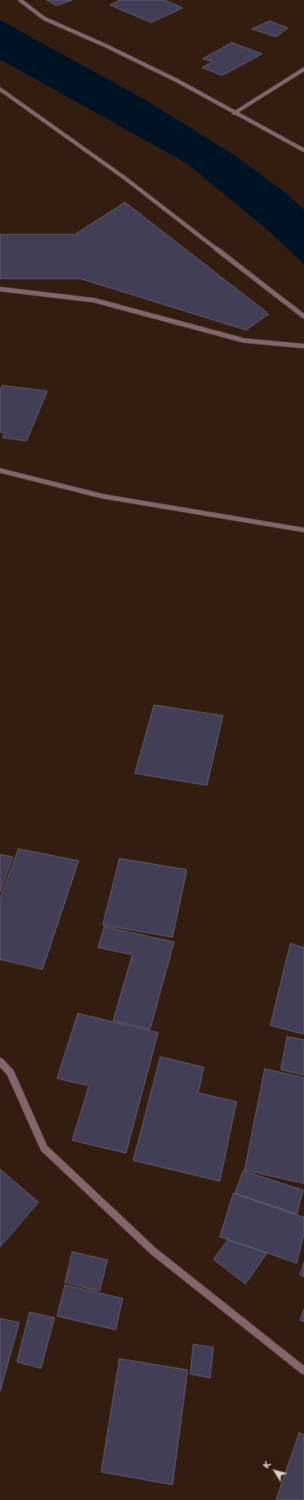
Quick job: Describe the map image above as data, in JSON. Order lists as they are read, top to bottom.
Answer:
{
  "north": "top left"
}
